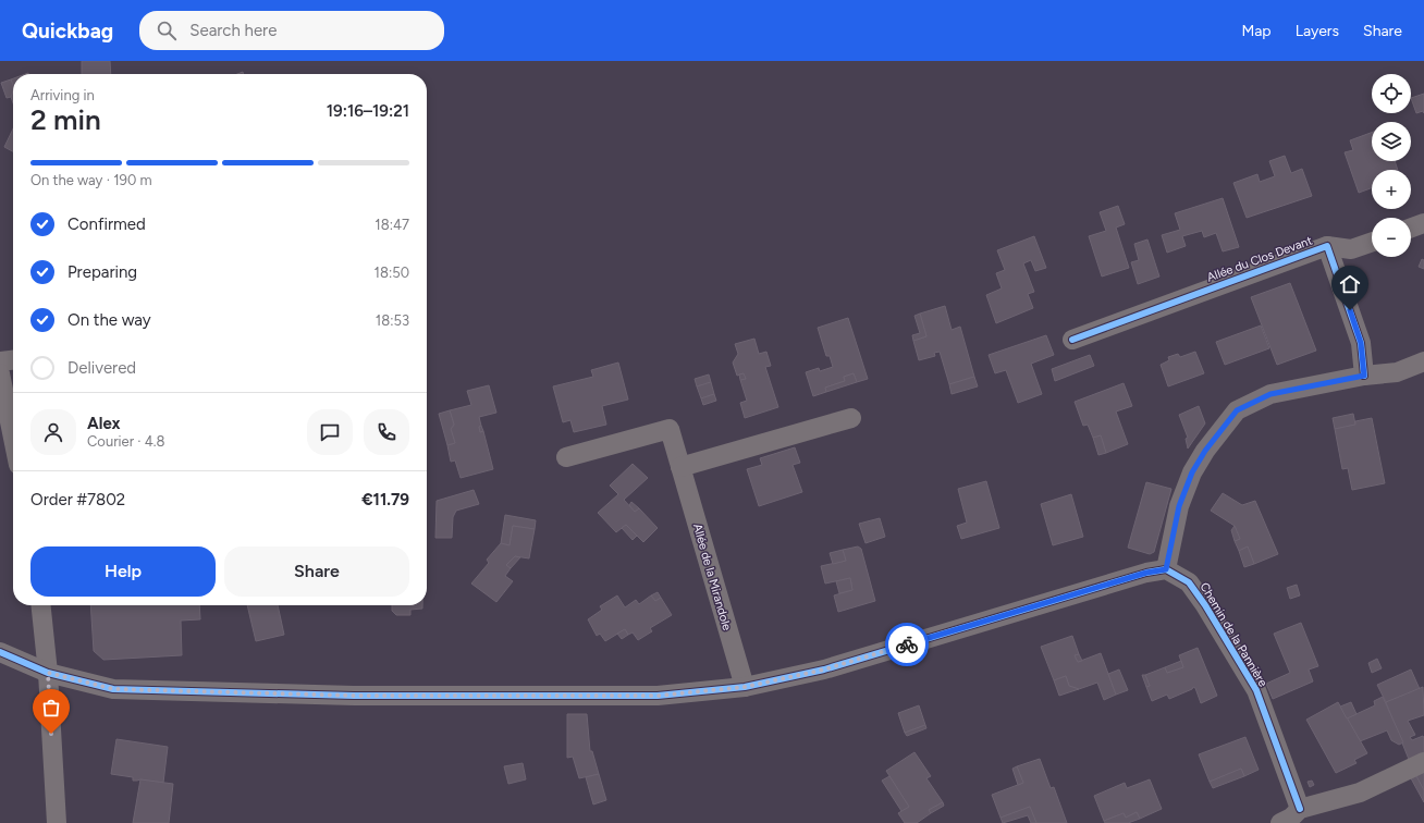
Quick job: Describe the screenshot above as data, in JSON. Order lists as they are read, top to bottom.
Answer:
{
  "streets": {
    "street": ["Allée du Clos Devant", "Allée de la Mirandole", "Chemin de la Pannière"]
  },
  "page": {
    "header": "Quickbag",
    "search": "Search here",
    "nav": ["Map", "Layers", "Share"],
    "map_buttons": ["+", "−"],
    "heading": ["2 min", "Arriving in", "19:16–19:21"],
    "panel": [
      "Alex",
      "Courier · 4.8",
      "Order #7802",
      "€11.79"
    ],
    "bar": "On the way · 190 m",
    "list": [
      ["Confirmed", "18:47"],
      ["Preparing", "18:50"],
      ["On the way", "18:53"],
      "Delivered"
    ],
    "buttons": ["Help", "Share"]
  }
}
